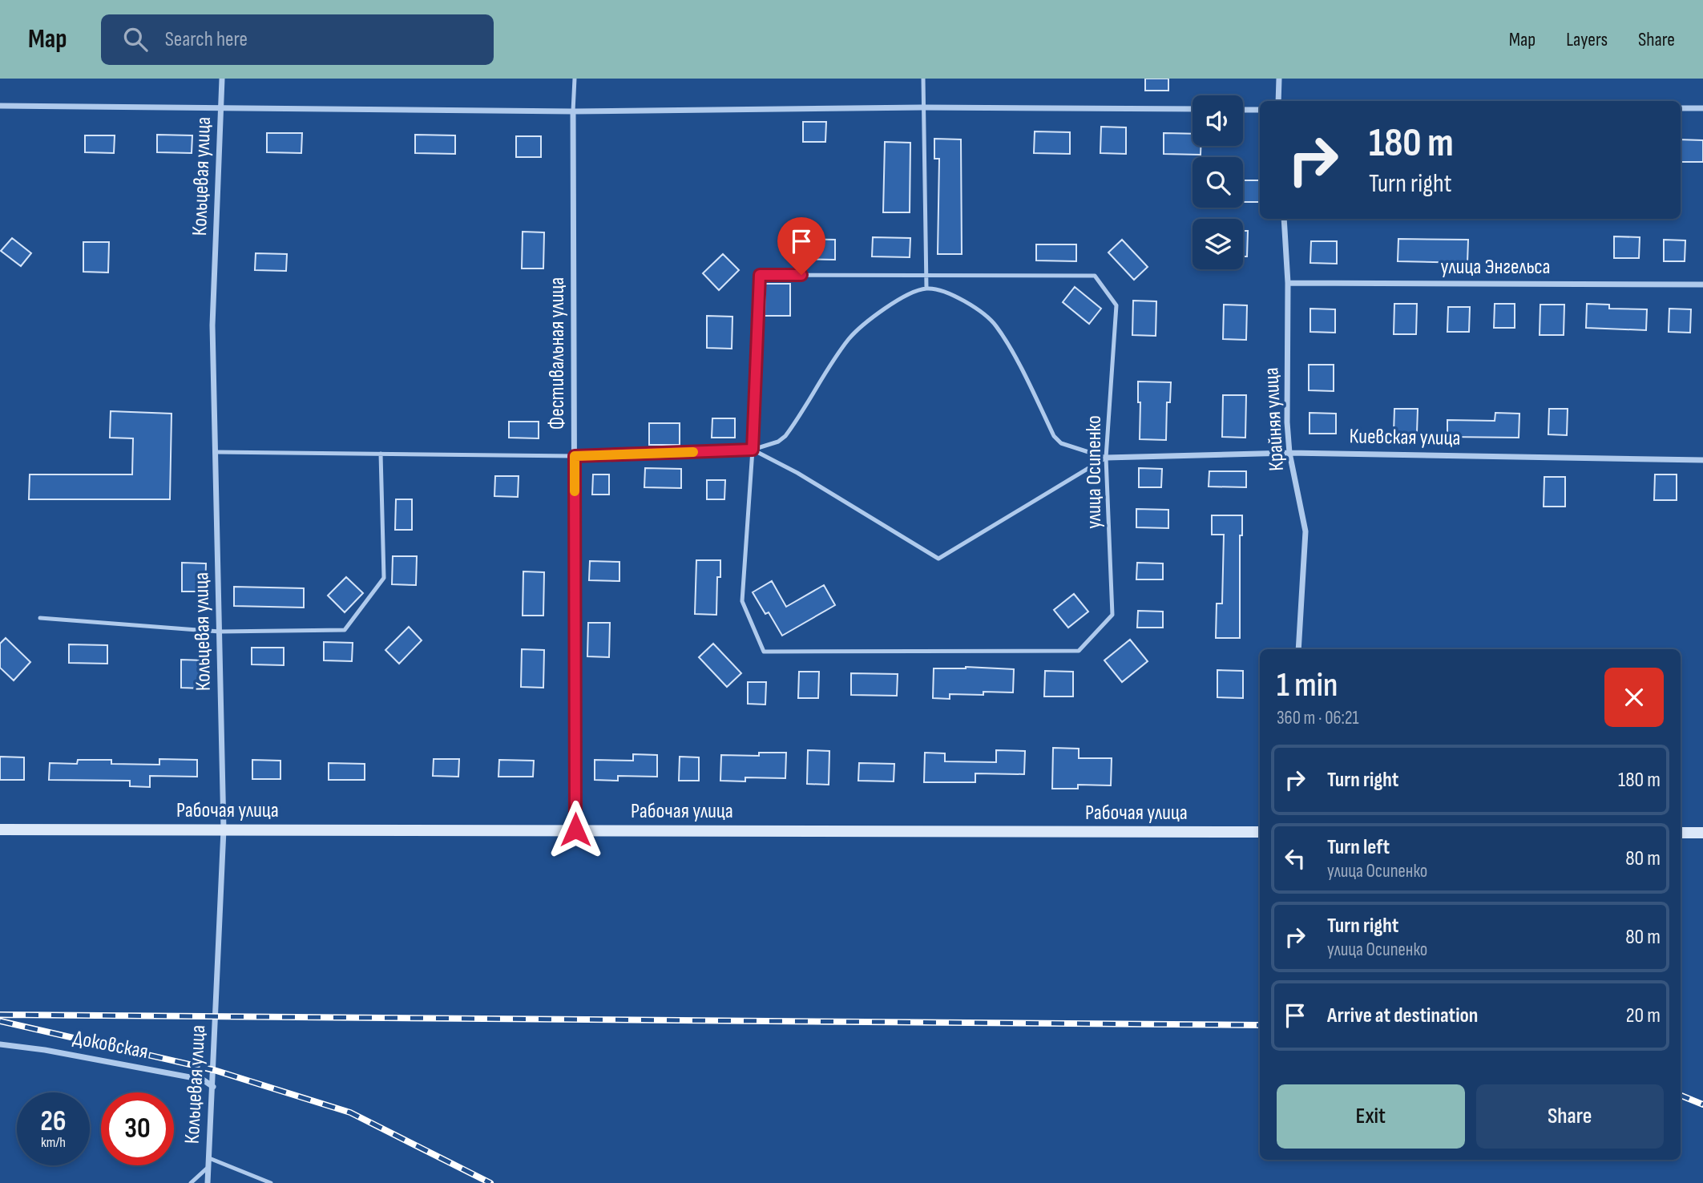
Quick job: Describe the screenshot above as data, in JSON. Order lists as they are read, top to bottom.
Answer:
{
  "streets": {
    "main road": ["Рабочая улица"],
    "street": [
      "Кольцевая улица",
      "улица Энгельса",
      "Фестивальная улица",
      "Крайняя улица",
      "Киевская улица",
      "Доковская"
    ],
    "lane": ["улица Осипенко"]
  },
  "crossings": [
    ["Кольцевая улица", "Рабочая улица"],
    ["Кольцевая улица", "Доковская"],
    ["улица Энгельса", "Крайняя улица"],
    ["Фестивальная улица", "Рабочая улица"],
    ["Крайняя улица", "Киевская улица"],
    ["Киевская улица", "улица Осипенко"]
  ],
  "page": {
    "header": "Map",
    "search": "Search here",
    "nav": ["Map", "Layers", "Share"],
    "turn": ["180 m", "Turn right"],
    "heading": ["1 min", "360 m · 06:21"],
    "list": [
      {
        "name": "Turn right",
        "value": "180 m"
      },
      {
        "name": "Turn left",
        "note": "улица Осипенко",
        "value": "80 m"
      },
      {
        "name": "Turn right",
        "note": "улица Осипенко",
        "value": "80 m"
      },
      {
        "name": "Arrive at destination",
        "value": "20 m"
      }
    ],
    "buttons": ["Exit", "Share"],
    "speed": "26 km/h",
    "limit": "30"
  }
}
